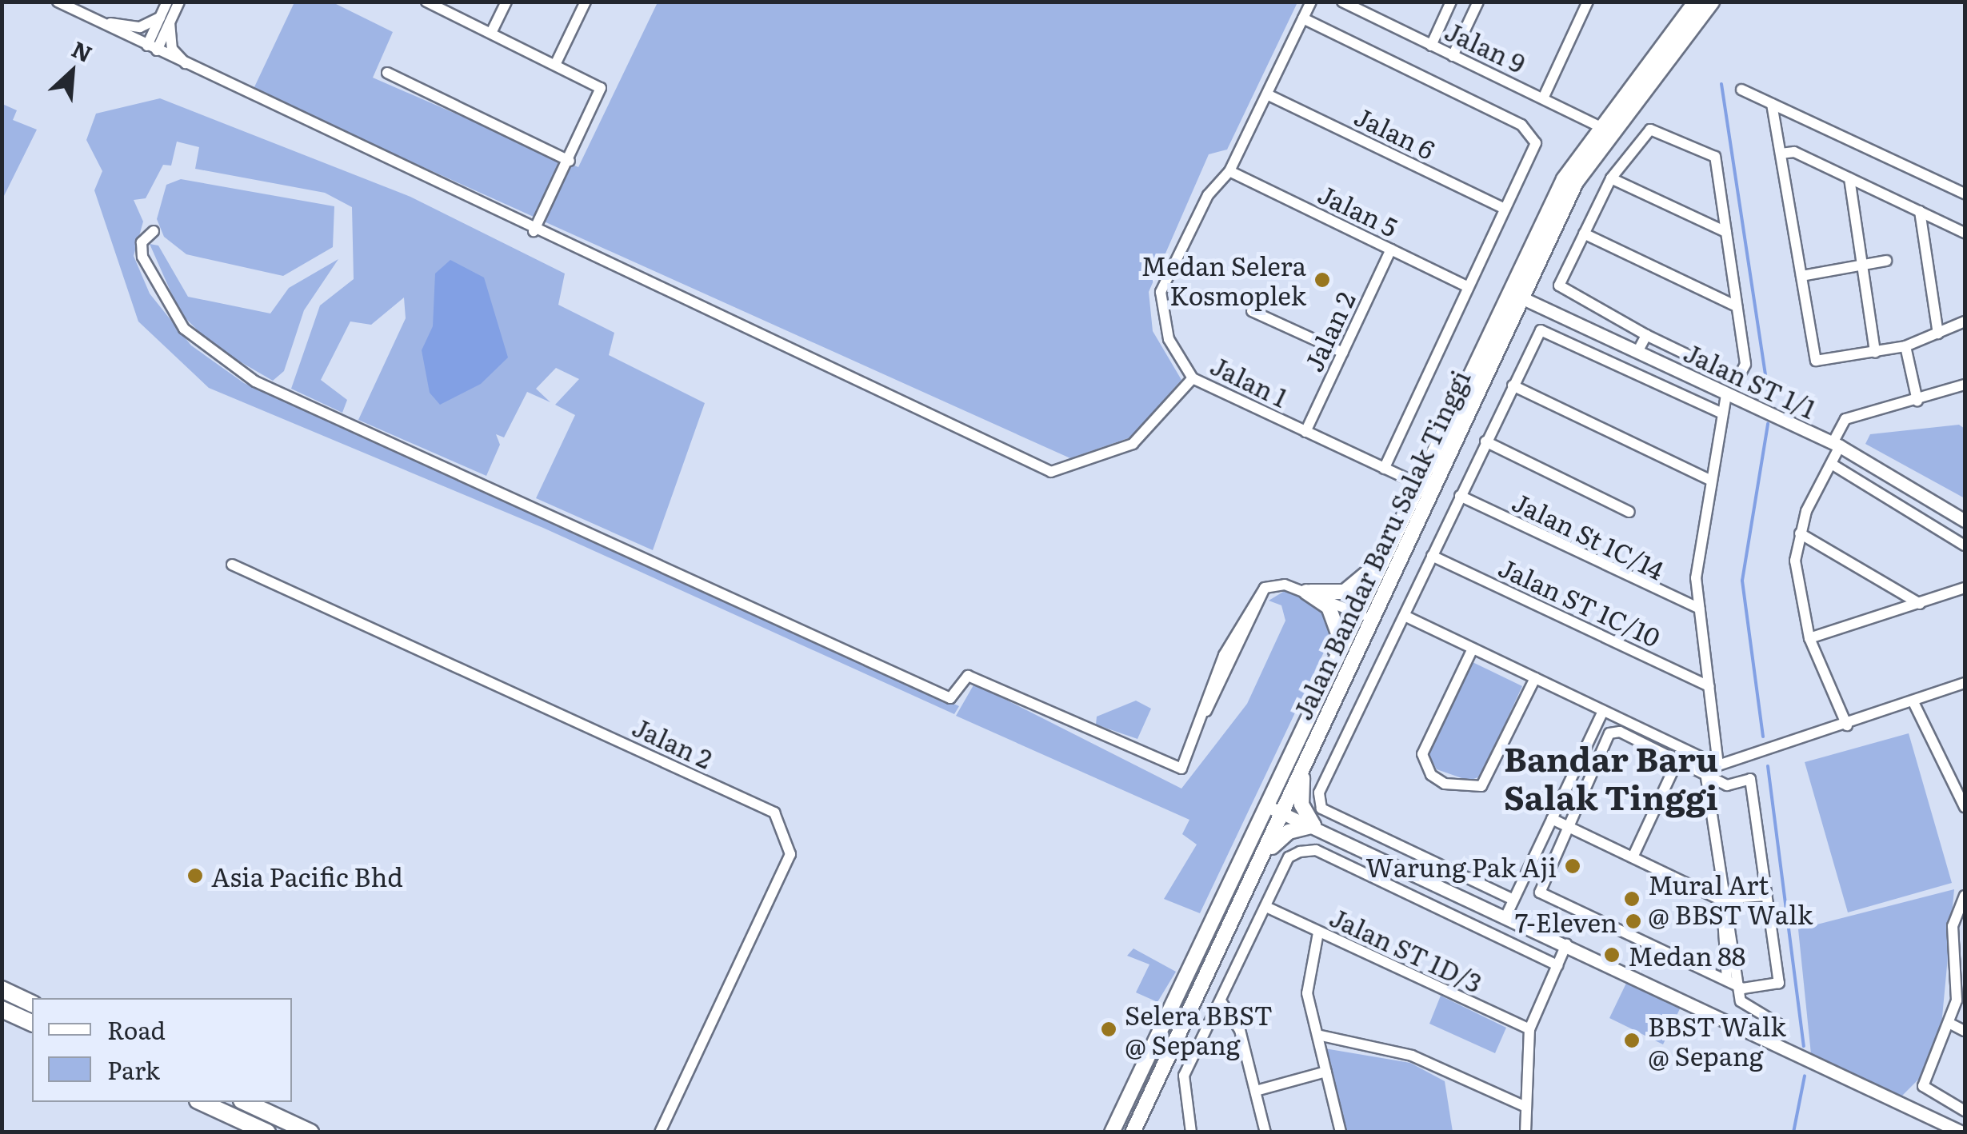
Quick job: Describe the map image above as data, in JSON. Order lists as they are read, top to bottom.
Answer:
{
  "streets": {
    "main road": ["Jalan Bandar Baru Salak Tinggi"],
    "street": [
      "Jalan 9",
      "Jalan 6",
      "Jalan 5",
      "Jalan 2",
      "Jalan ST 1/1",
      "Jalan 1",
      "Jalan St 1C/14",
      "Jalan ST 1C/10",
      "Jalan ST 1D/3"
    ]
  },
  "crossings": [
    ["Jalan 9", "Jalan Bandar Baru Salak Tinggi"],
    ["Jalan 5", "Jalan 2"],
    ["Jalan 5", "Jalan 1"],
    ["Jalan 2", "Jalan 1"],
    ["Jalan ST 1/1", "Jalan Bandar Baru Salak Tinggi"],
    ["Jalan 1", "Jalan Bandar Baru Salak Tinggi"]
  ],
  "districts": ["Bandar Baru Salak Tinggi"],
  "places": [
    "Medan Selera Kosmoplek",
    "Warung Pak Aji",
    "Asia Pacific Bhd",
    "Mural Art @ BBST Walk",
    "7-Eleven",
    "Medan 88",
    "Selera BBST @ Sepang",
    "BBST Walk @ Sepang"
  ],
  "legend": ["Road", "Park"],
  "north": "top right"
}
